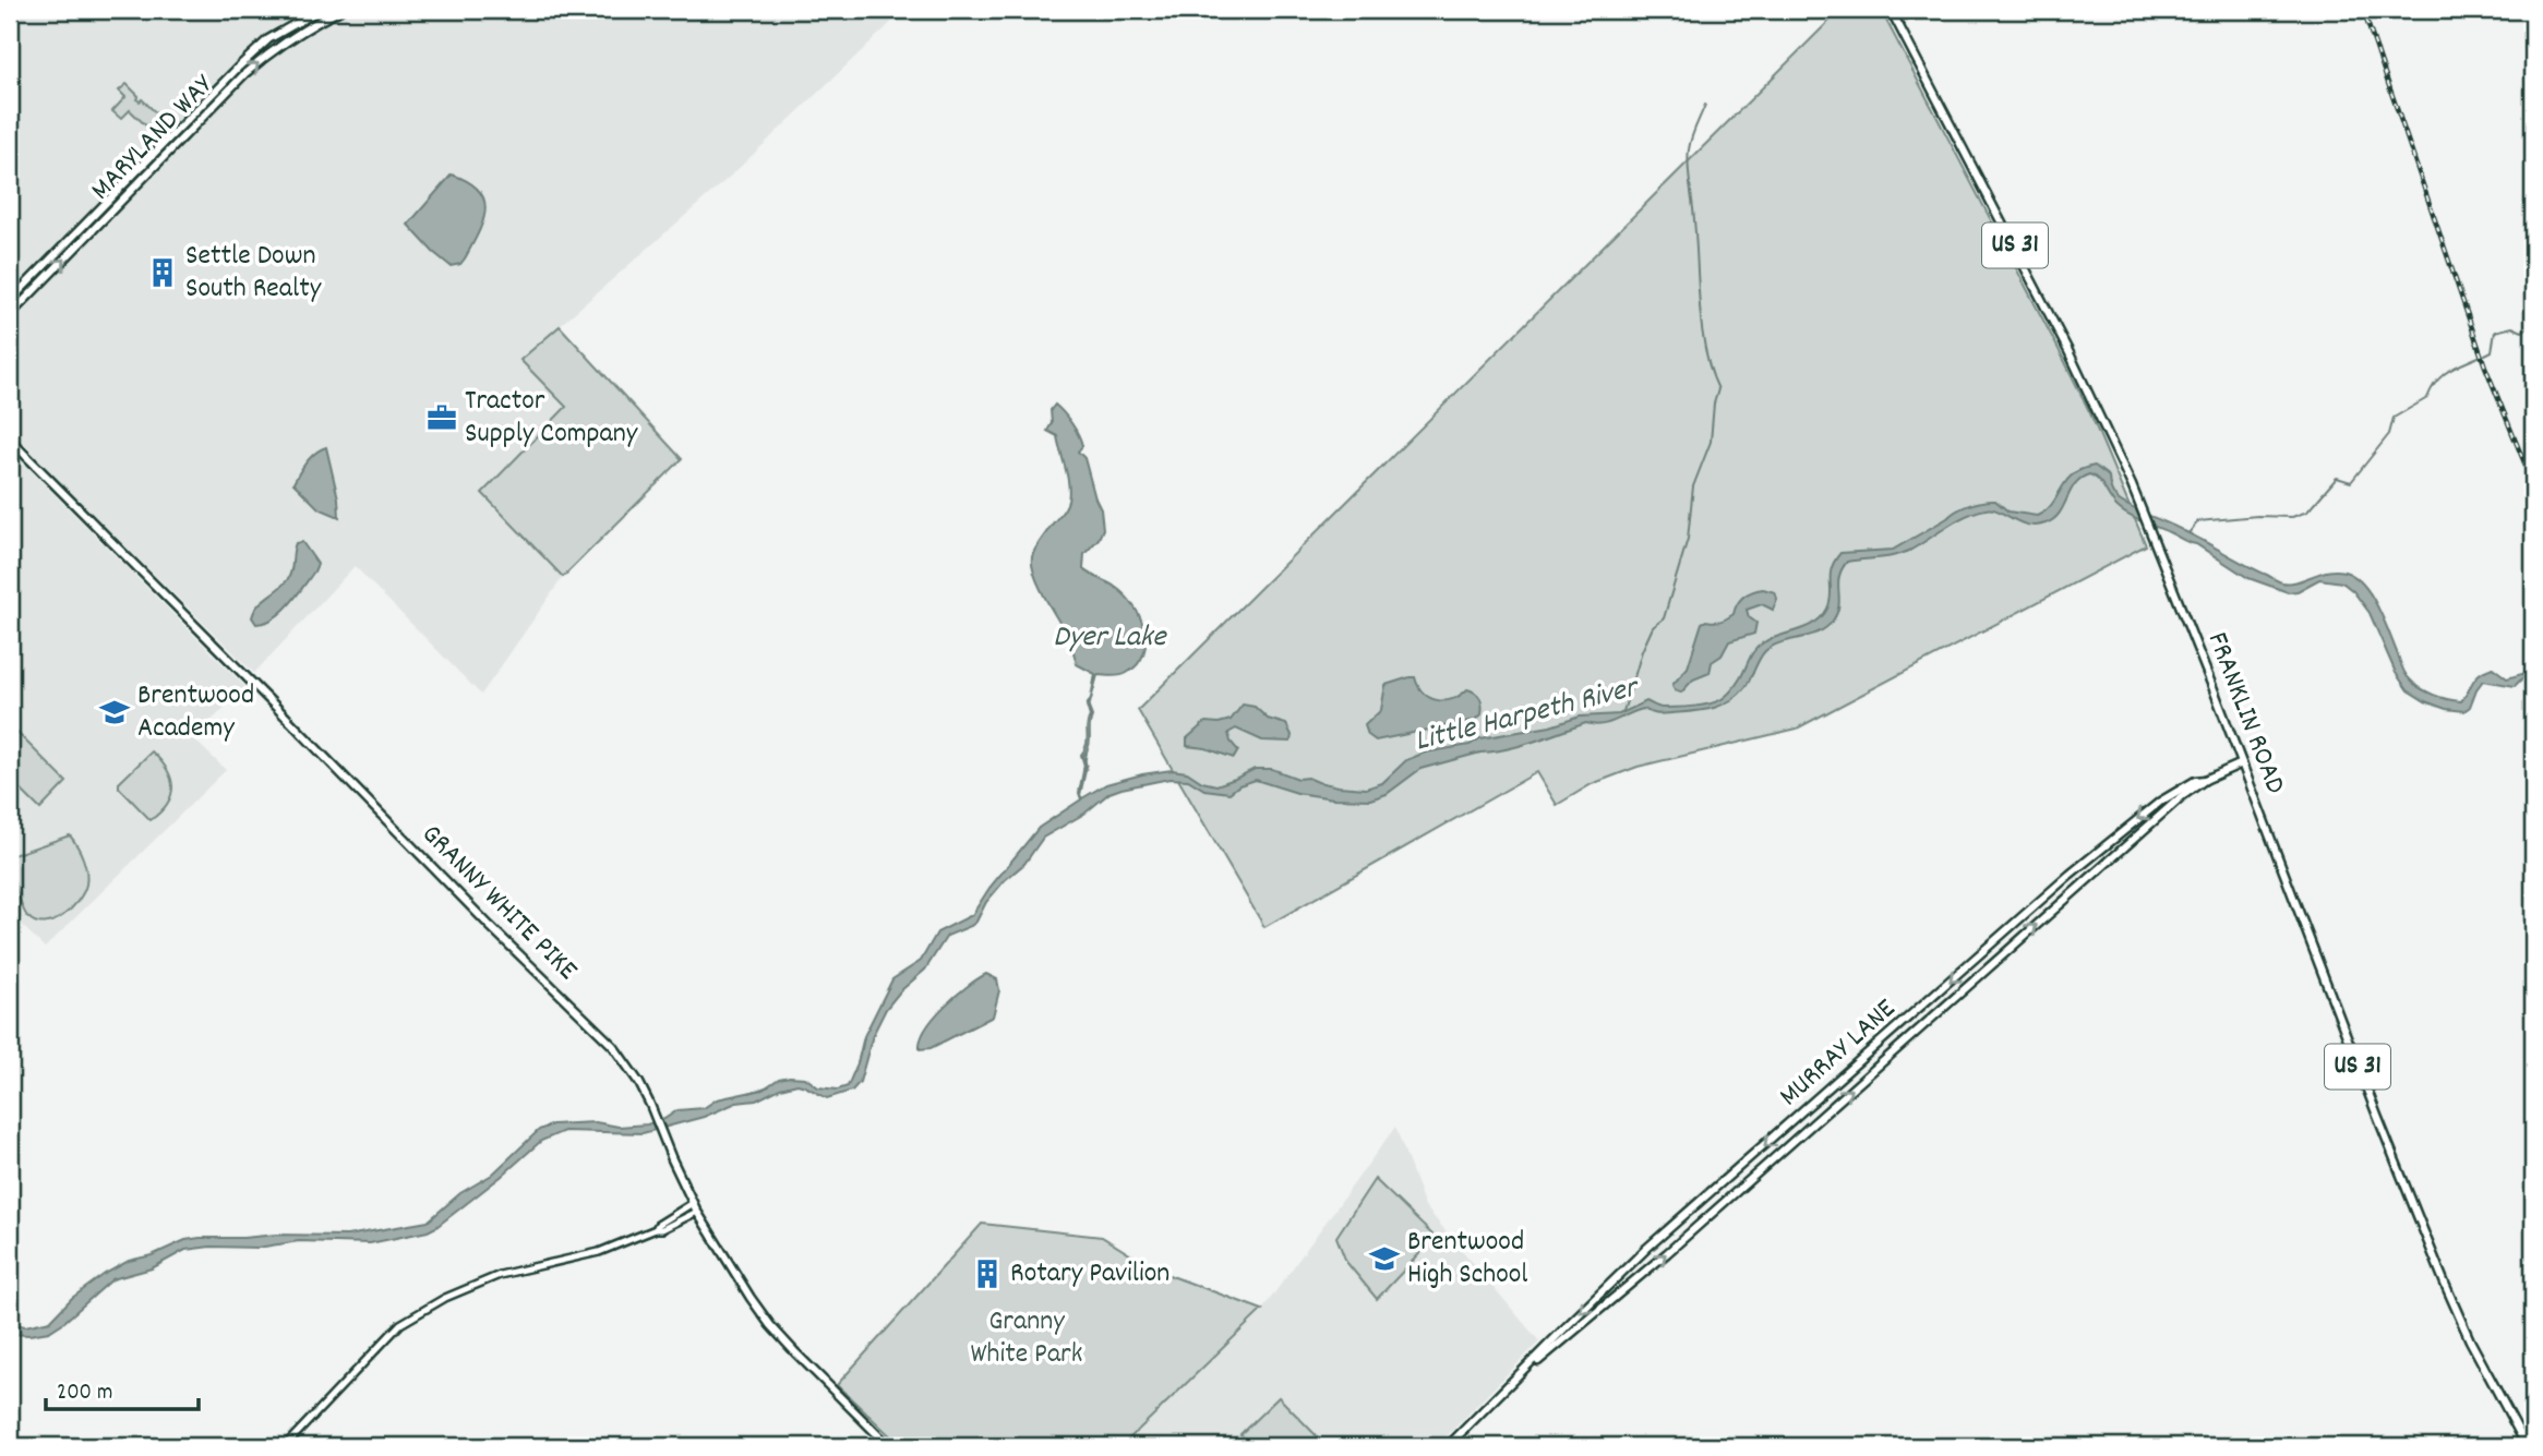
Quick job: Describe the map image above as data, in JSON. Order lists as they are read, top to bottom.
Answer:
{
  "streets": {
    "main road": [
      "MARYLAND WAY",
      "US 31",
      "FRANKLIN ROAD",
      "GRANNY WHITE PIKE",
      "MURRAY LANE"
    ]
  },
  "crossings": [
    ["FRANKLIN ROAD", "MURRAY LANE"]
  ],
  "water": ["Dyer Lake", "Little Harpeth River"],
  "parks": ["Granny White Park"],
  "places": {
    "building": ["Settle Down South Realty", "Rotary Pavilion"],
    "office": ["Tractor Supply Company"],
    "school or university": ["Brentwood Academy", "Brentwood High School"]
  },
  "scale_bar": "200 m"
}
